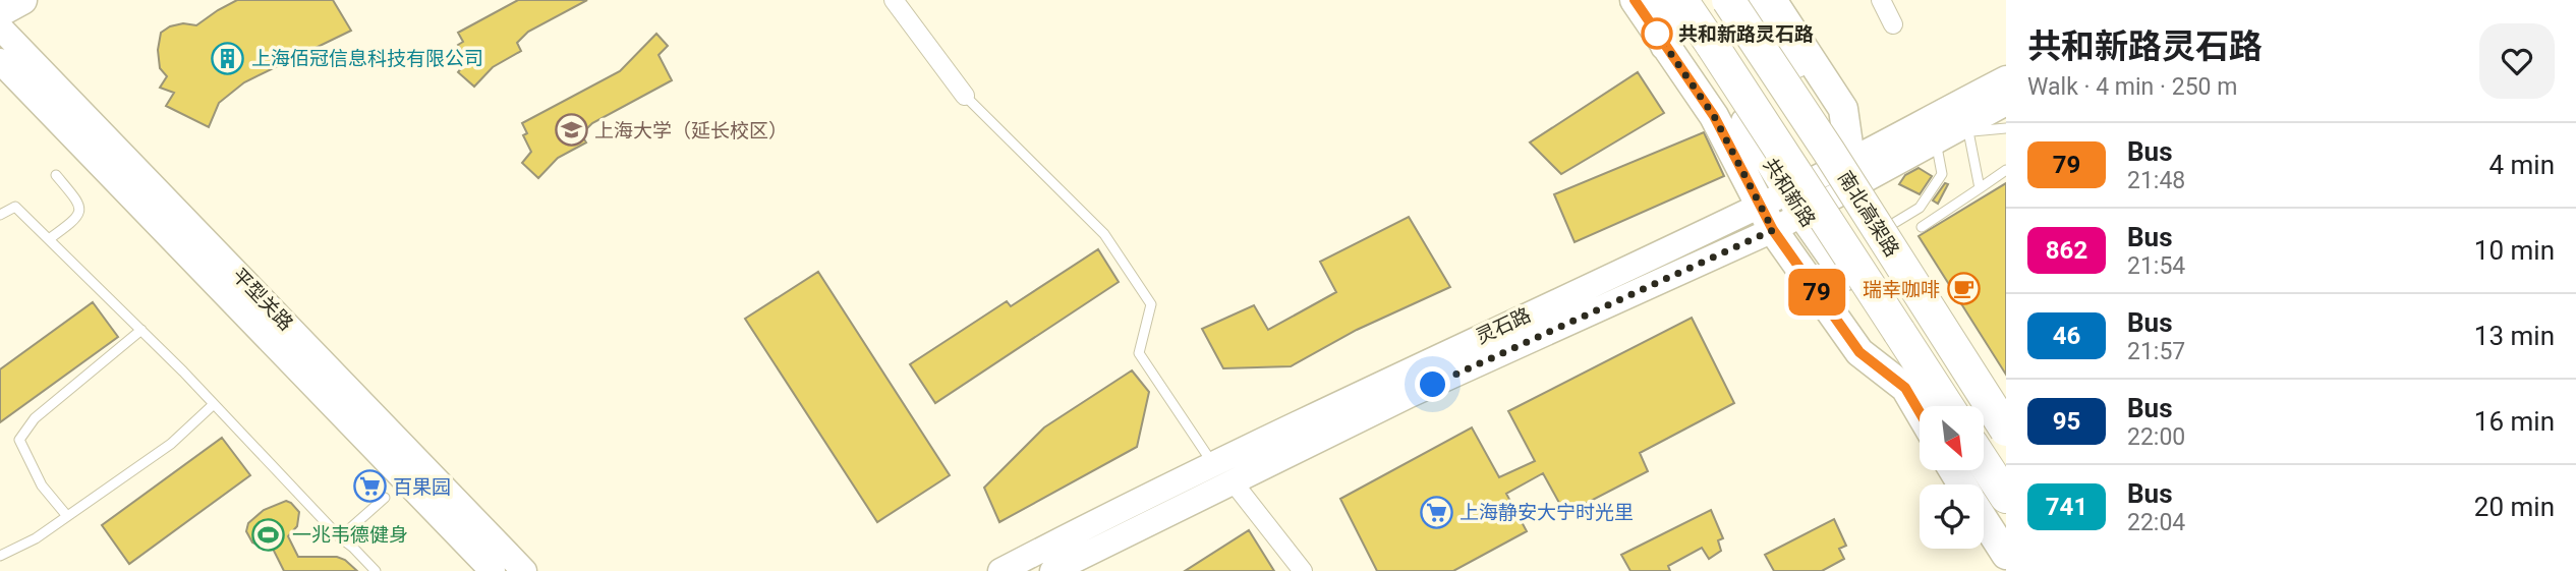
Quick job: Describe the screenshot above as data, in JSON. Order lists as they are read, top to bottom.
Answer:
{
  "streets": {
    "highway": ["南北高架路"],
    "main road": ["共和新路", "平型关路", "灵石路"]
  },
  "crossings": [
    ["共和新路", "灵石路"]
  ],
  "places": {
    "other": ["共和新路灵石路"],
    "building": ["上海佰冠信息科技有限公司"],
    "school or university": ["上海大学（延长校区）"],
    "cafe": ["瑞幸咖啡"],
    "supermarket": ["百果园", "上海静安大宁时光里"],
    "sports": ["一兆韦德健身"]
  },
  "lines": ["bus line 79"],
  "north": "bottom right",
  "page": {
    "on_map": "79",
    "heading": ["共和新路灵石路", "Walk · 4 min · 250 m"],
    "list": [
      {
        "mark": "79",
        "name": "Bus",
        "note": "21:48",
        "value": "4 min"
      },
      {
        "mark": "862",
        "name": "Bus",
        "note": "21:54",
        "value": "10 min"
      },
      {
        "mark": "46",
        "name": "Bus",
        "note": "21:57",
        "value": "13 min"
      },
      {
        "mark": "95",
        "name": "Bus",
        "note": "22:00",
        "value": "16 min"
      },
      {
        "mark": "741",
        "name": "Bus",
        "note": "22:04",
        "value": "20 min"
      }
    ]
  }
}
